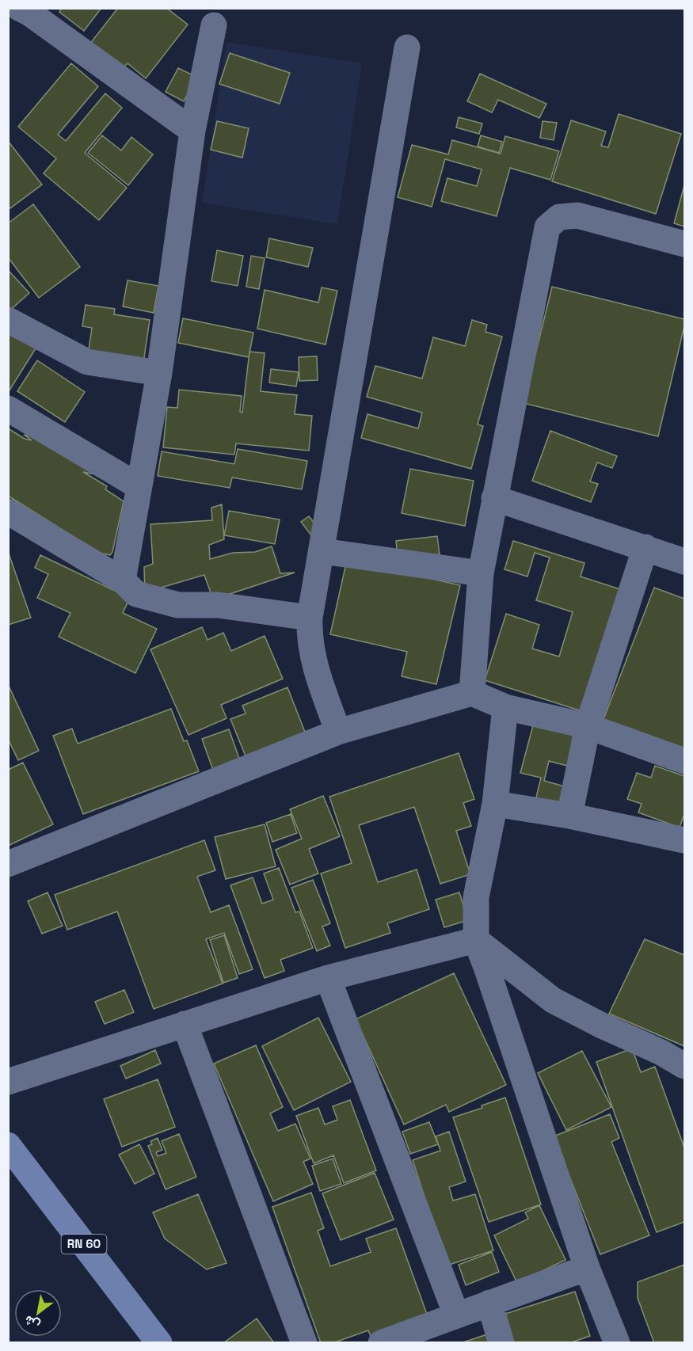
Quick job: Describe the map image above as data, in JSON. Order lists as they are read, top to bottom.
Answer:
{
  "streets": {
    "main road": ["RN 60"]
  },
  "north": "bottom left"
}
